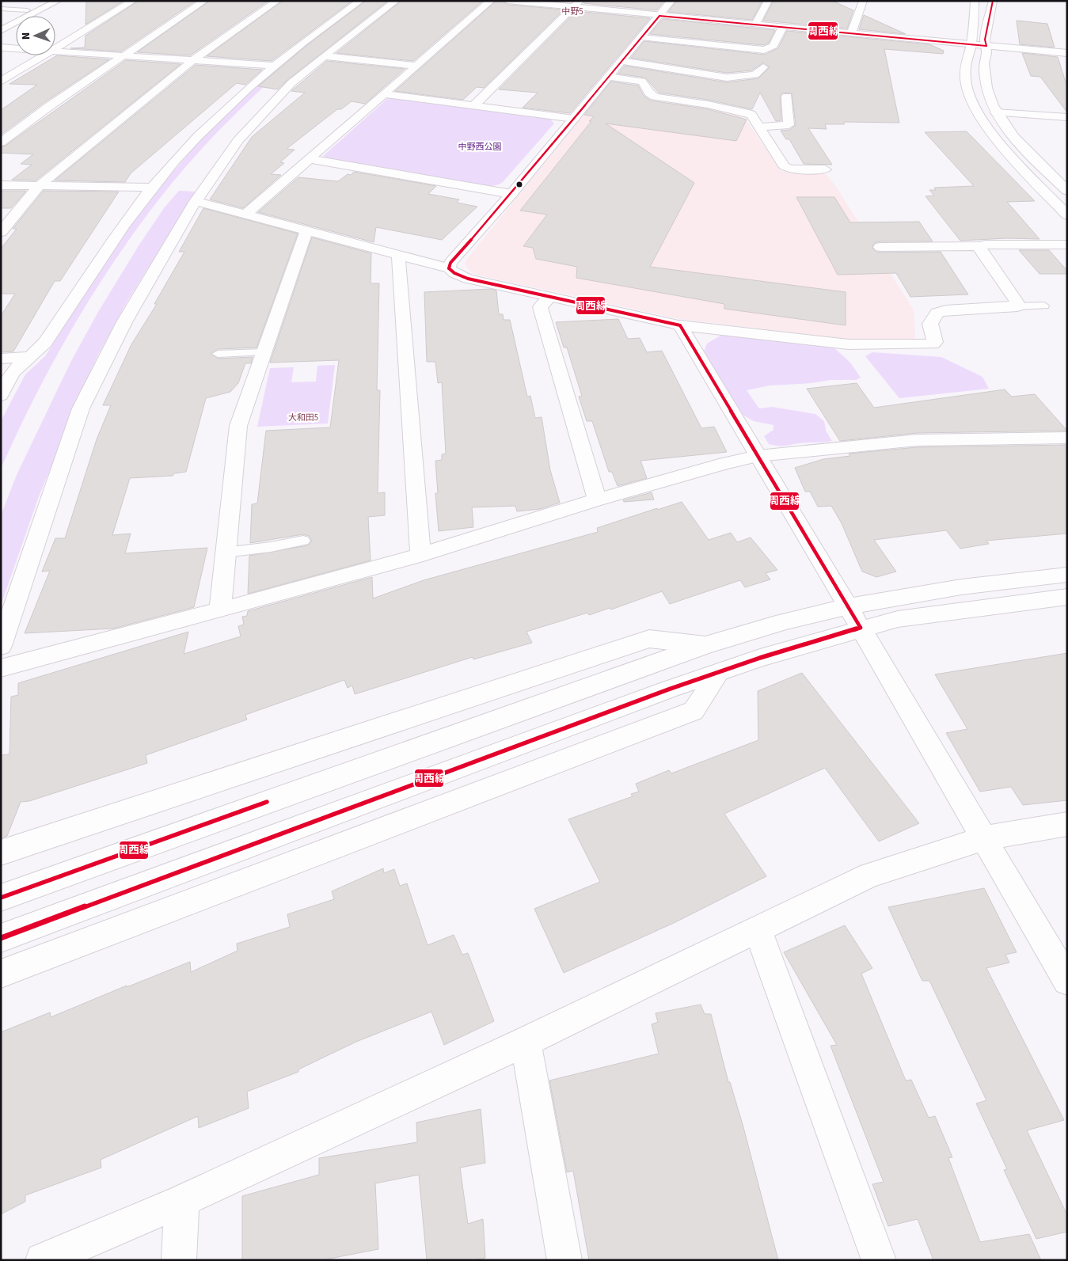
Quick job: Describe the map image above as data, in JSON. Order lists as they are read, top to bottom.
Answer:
{
  "districts": ["中野5", "大和田5"],
  "parks": ["中野西公園"],
  "lines": ["transit line 周西線"],
  "north": "left"
}
